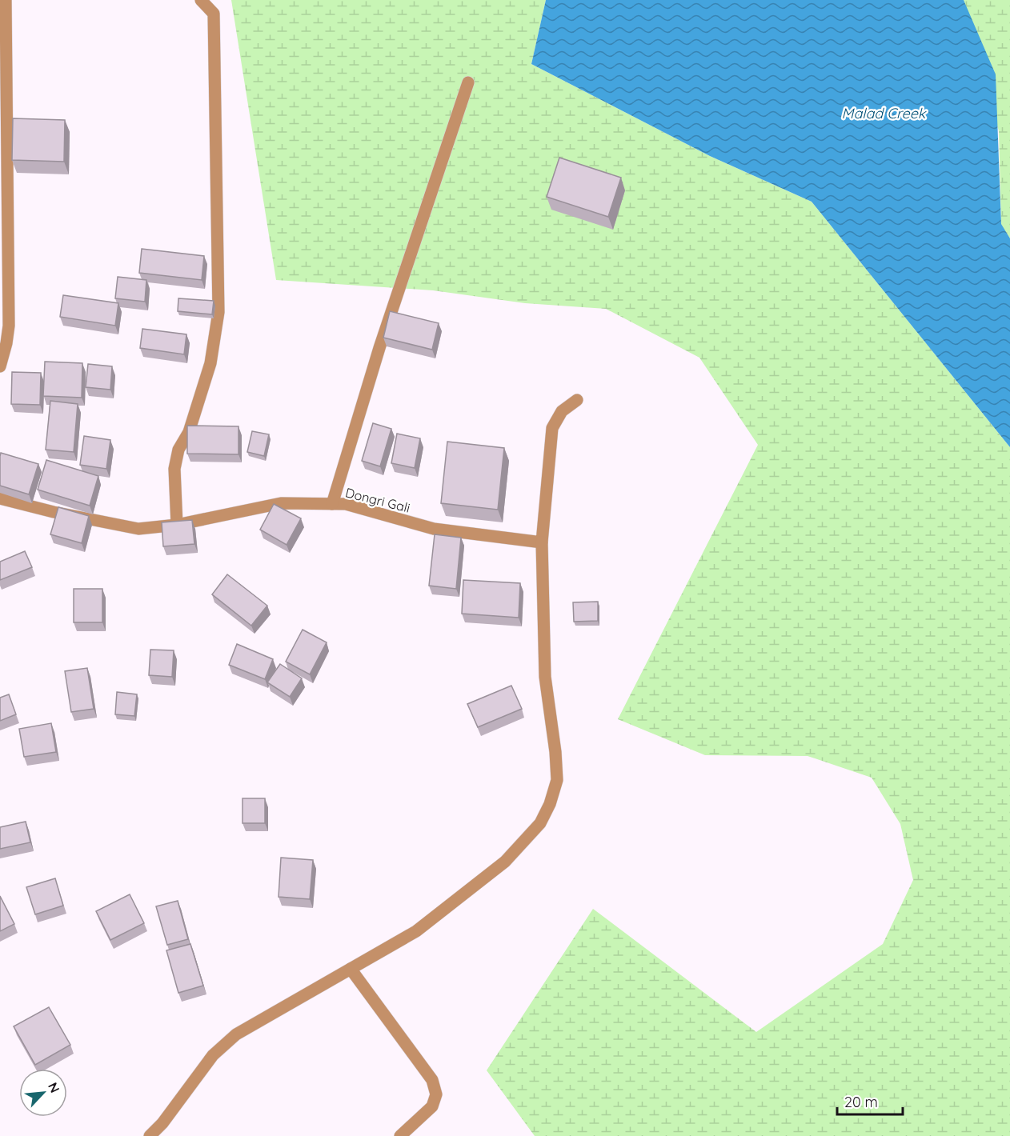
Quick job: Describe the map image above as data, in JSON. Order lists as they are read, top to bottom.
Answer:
{
  "streets": {
    "street": ["Dongri Gali"]
  },
  "water": ["Malad Creek"],
  "scale_bar": "20 m",
  "north": "top right"
}
